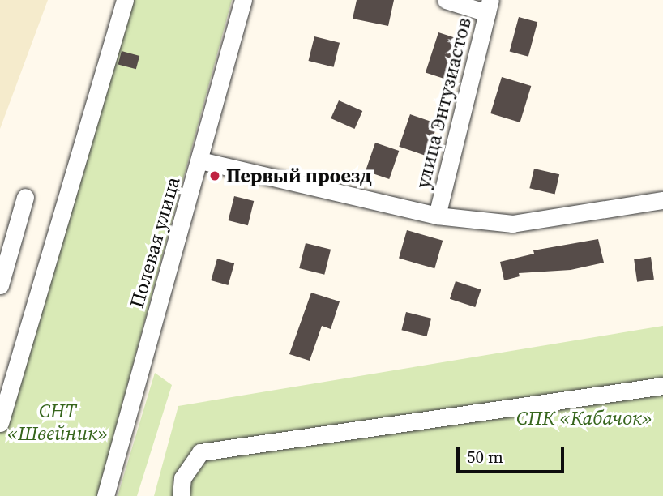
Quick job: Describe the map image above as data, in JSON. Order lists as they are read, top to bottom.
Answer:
{
  "streets": {
    "street": ["улица Энтузиастов", "Полевая улица"]
  },
  "parks": ["СНТ «Швейник»", "СПК «Кабачок»"],
  "places": ["Первый проезд"],
  "scale_bar": "50 m"
}
